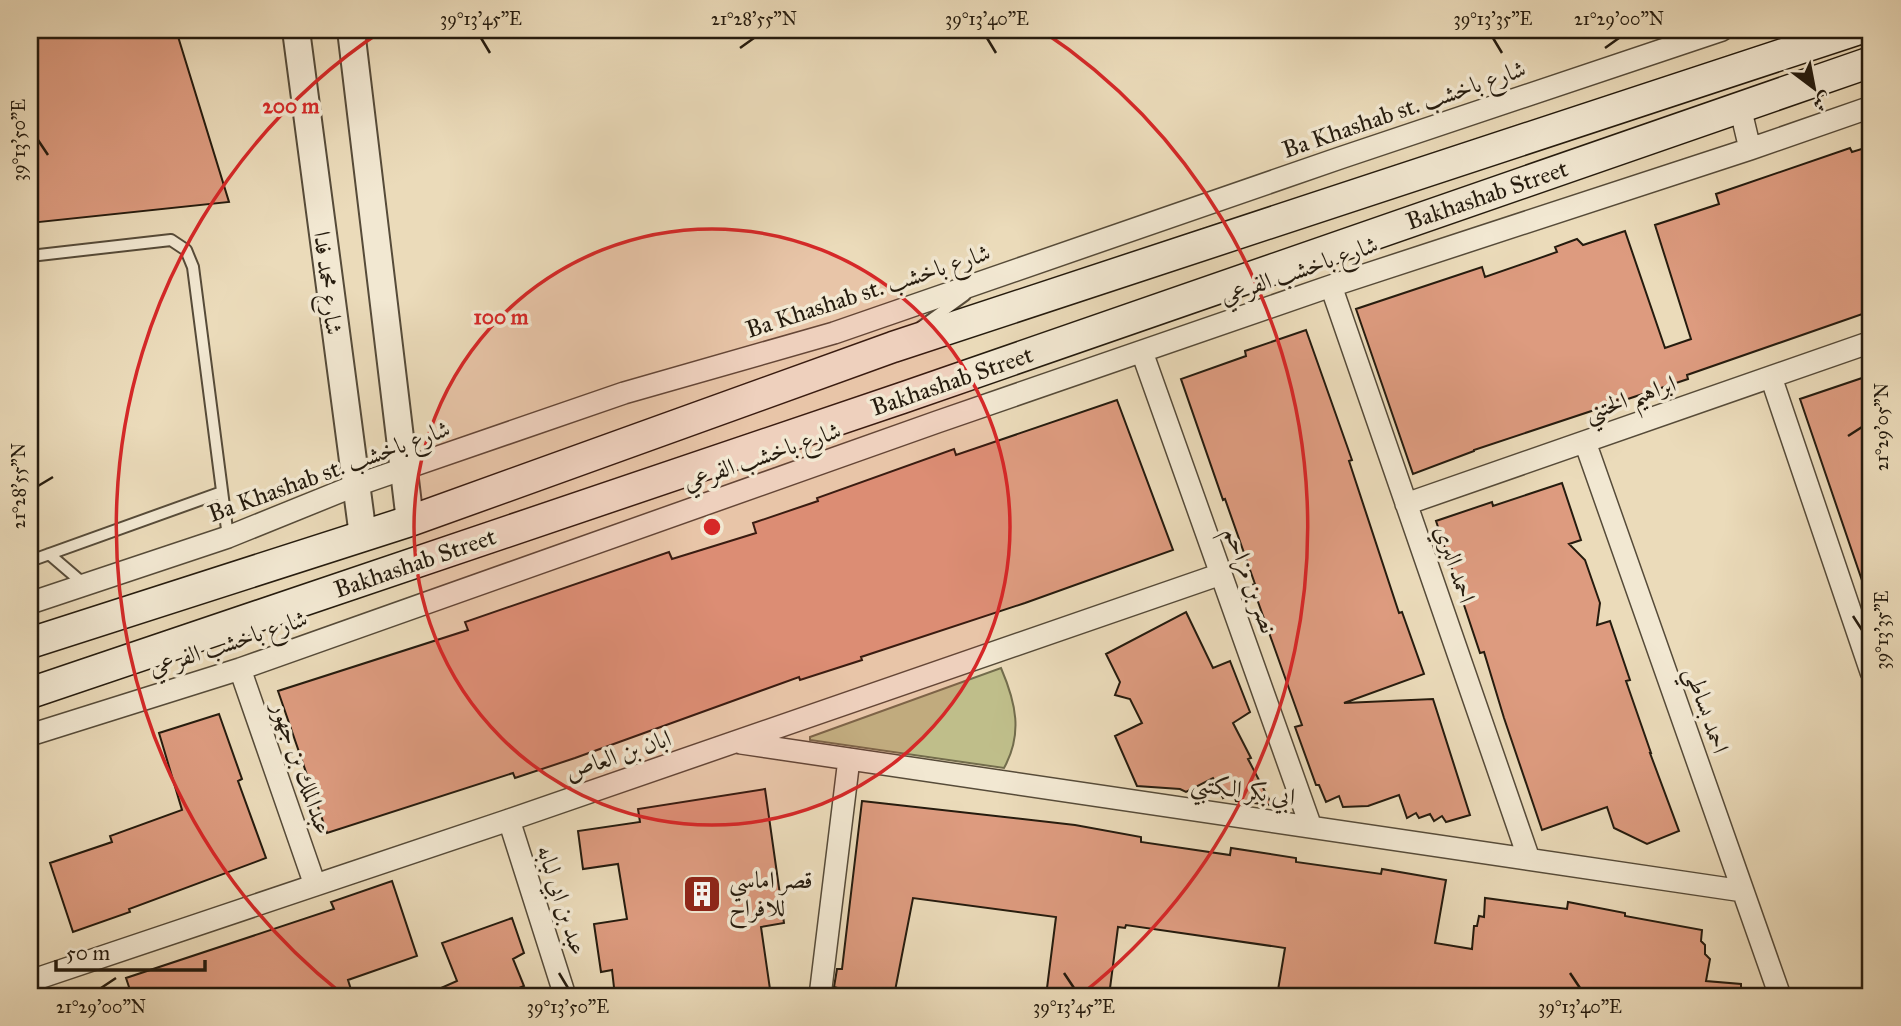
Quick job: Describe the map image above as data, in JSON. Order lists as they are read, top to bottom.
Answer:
{
  "streets": {
    "main road": ["Bakhashab Street"],
    "street": [
      "Ba Khashab st. شارع باخشب",
      "شارع باخشب الفرعي",
      "شارع محمد فدا",
      "ابراهيم الختني",
      "احمد البري",
      "نصر بن مزاحم",
      "احمد بساطي",
      "ابان بن العاص",
      "عبدالملك بن جهور",
      "ابي بكر الكتبي",
      "عبد بن ابي لبابه"
    ]
  },
  "crossings": [
    ["Ba Khashab st. شارع باخشب", "شارع محمد فدا"],
    ["Bakhashab Street", "شارع محمد فدا"],
    ["شارع باخشب الفرعي", "احمد البري"],
    ["شارع باخشب الفرعي", "نصر بن مزاحم"],
    ["شارع باخشب الفرعي", "عبدالملك بن جهور"],
    ["ابراهيم الختني", "احمد البري"],
    ["ابراهيم الختني", "احمد بساطي"],
    ["احمد البري", "ابي بكر الكتبي"],
    ["نصر بن مزاحم", "ابان بن العاص"],
    ["نصر بن مزاحم", "ابي بكر الكتبي"],
    ["احمد بساطي", "ابي بكر الكتبي"],
    ["ابان بن العاص", "عبدالملك بن جهور"],
    ["ابان بن العاص", "ابي بكر الكتبي"],
    ["ابان بن العاص", "عبد بن ابي لبابه"]
  ],
  "places": {
    "building": ["قصر اماسي للافراح"]
  },
  "scale_bar": "50 m",
  "north": "bottom right",
  "coordinates": [
    "39°13'45\"E",
    "21°28'55\"N",
    "39°13'40\"E",
    "39°13'35\"E",
    "21°29'00\"N",
    "39°13'50\"E",
    "21°29'05\"N"
  ],
  "rings": ["200 m", "100 m"]
}
